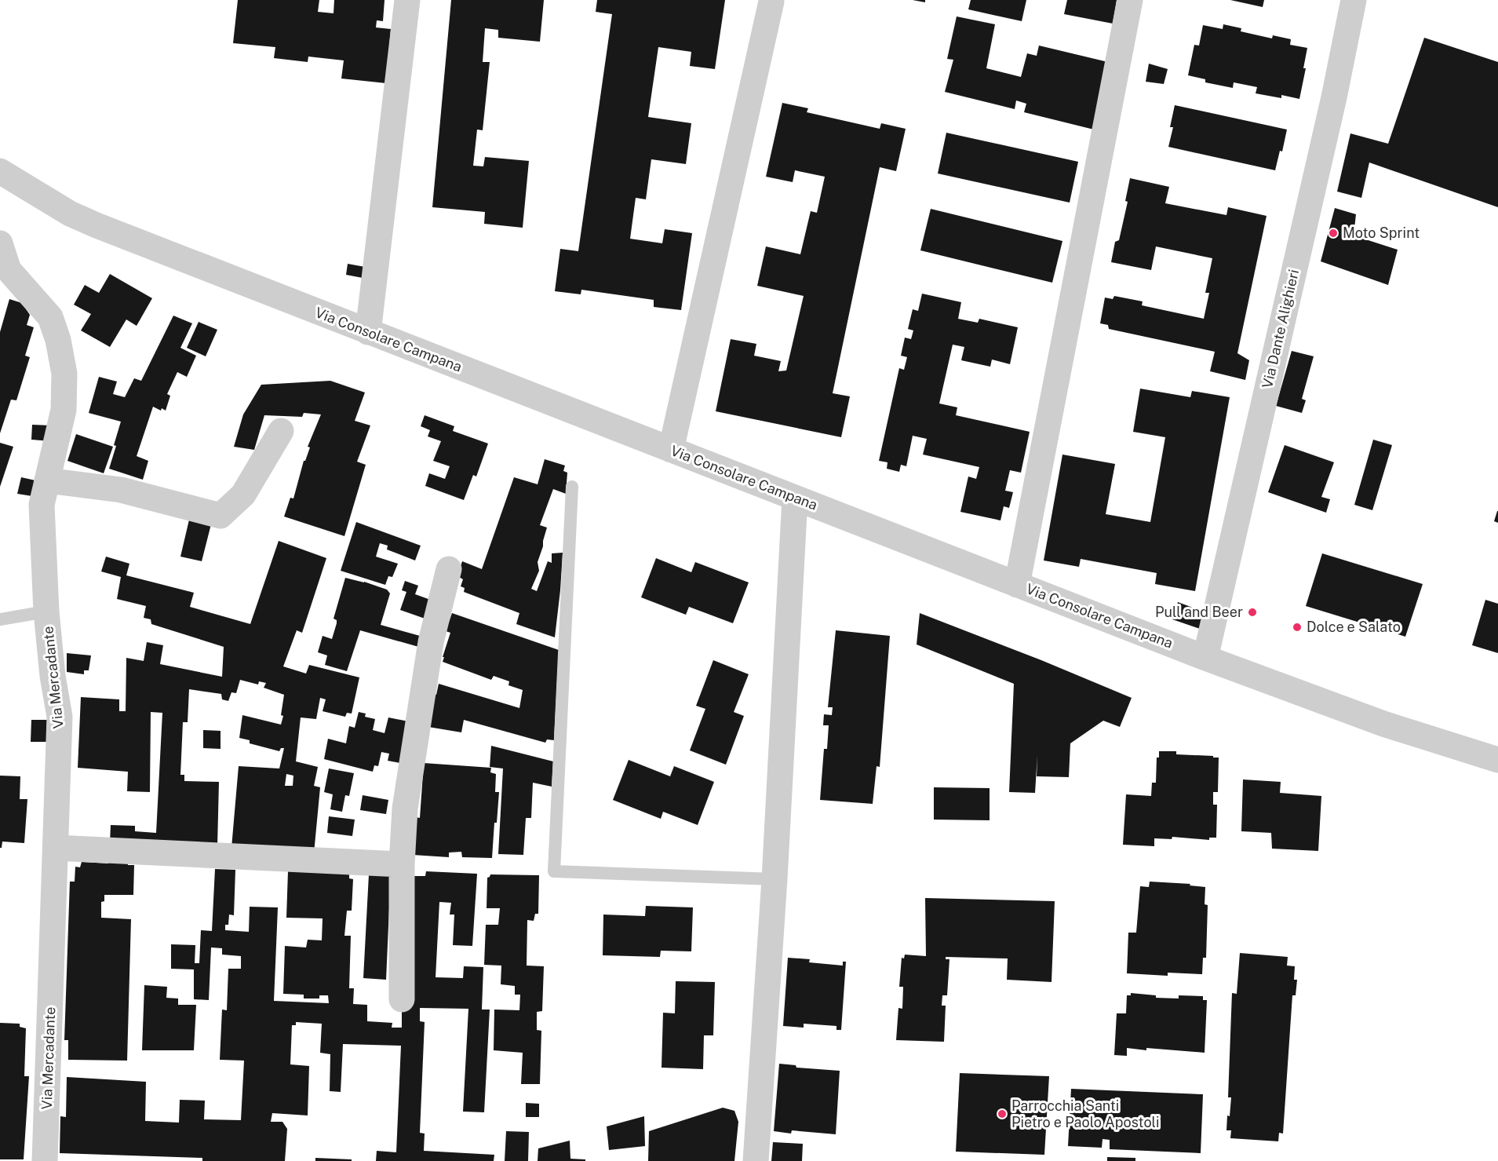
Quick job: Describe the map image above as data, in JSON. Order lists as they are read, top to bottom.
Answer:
{
  "streets": {
    "street": ["Via Dante Alighieri", "Via Consolare Campana", "Via Mercadante"]
  },
  "crossings": [
    ["Via Dante Alighieri", "Via Consolare Campana"]
  ],
  "places": [
    "Moto Sprint",
    "Pull and Beer",
    "Dolce e Salato",
    "Parrocchia Santi Pietro e Paolo Apostoli"
  ]
}
